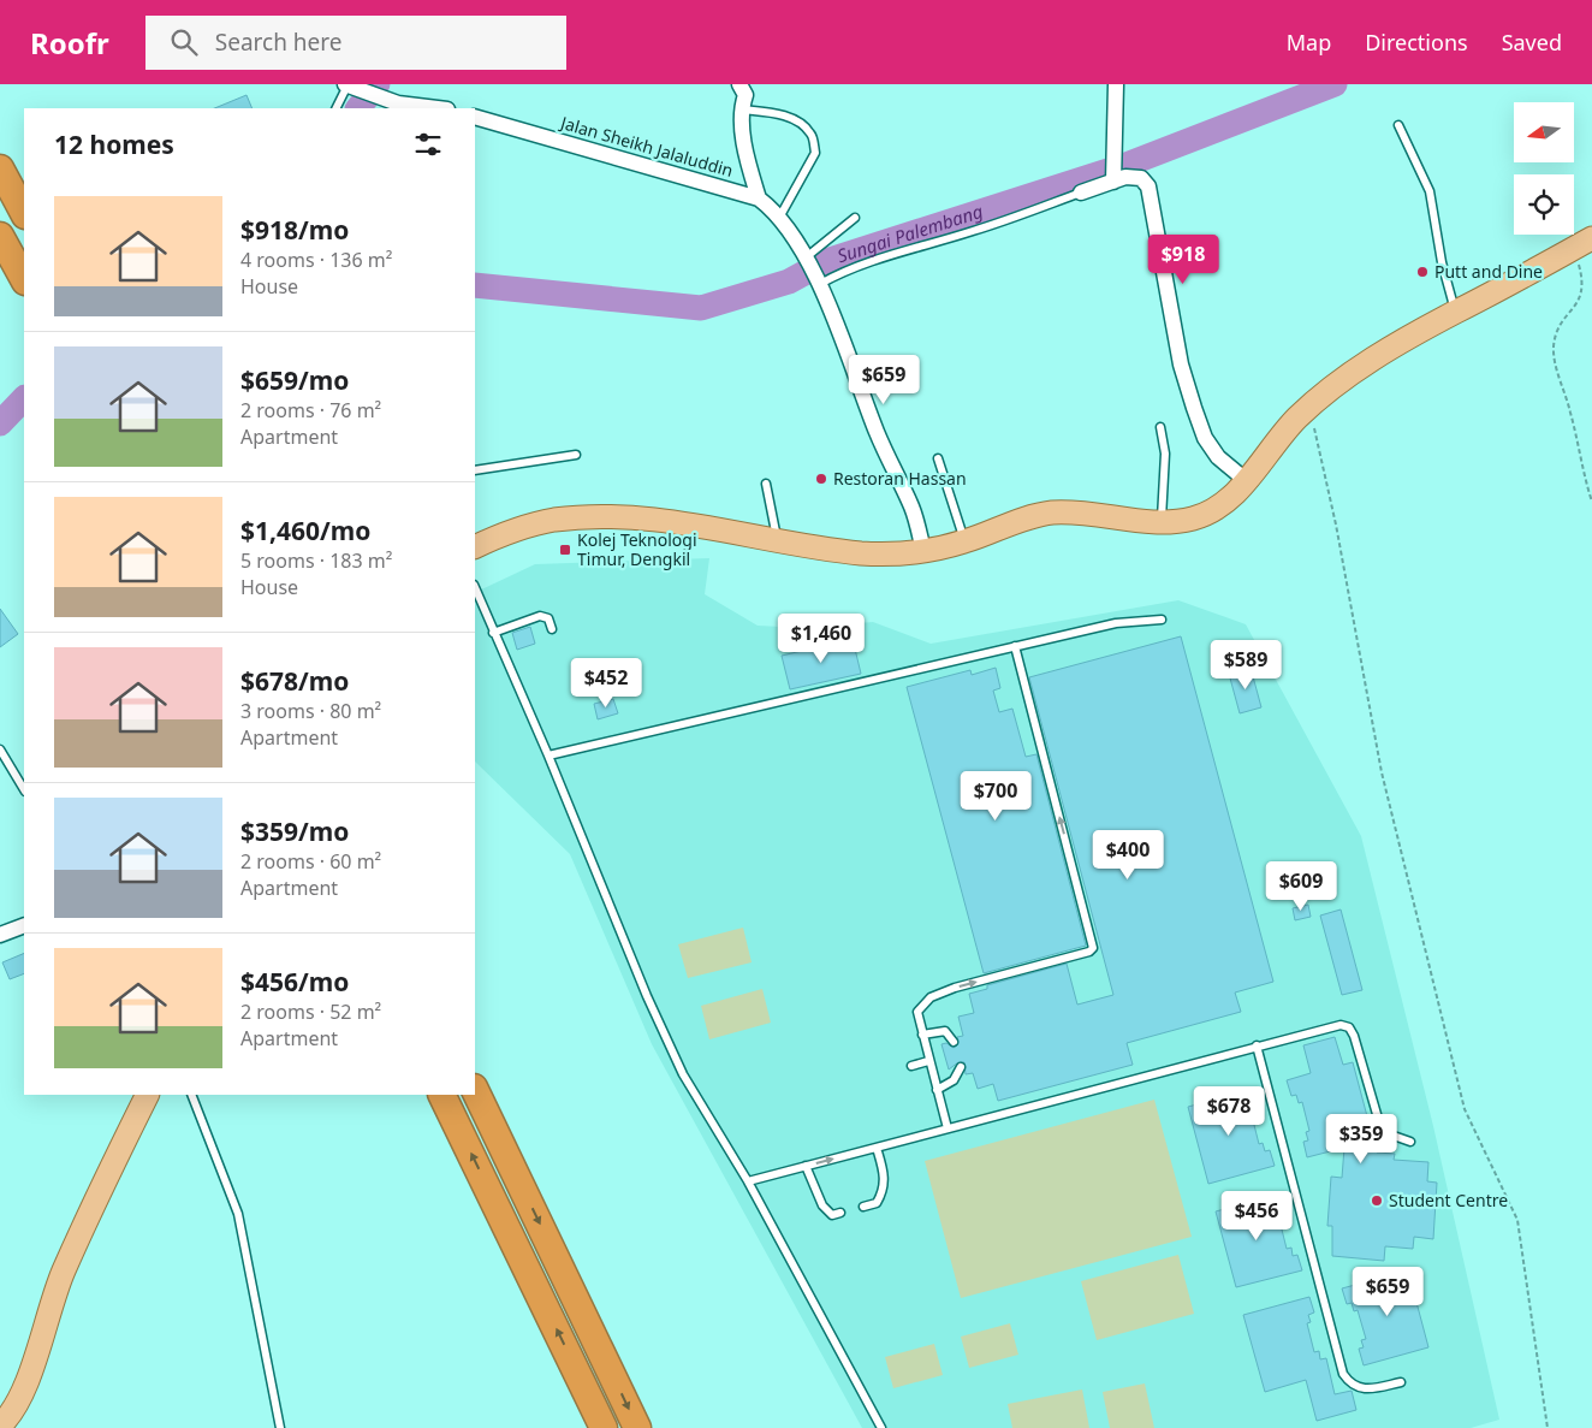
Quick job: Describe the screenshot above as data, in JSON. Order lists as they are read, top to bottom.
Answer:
{
  "streets": {
    "street": ["Jalan Sheikh Jalaluddin"]
  },
  "water": ["Sungai Palembang"],
  "places": {
    "other": ["Putt and Dine", "Restoran Hassan", "Student Centre"],
    "transit": ["Kolej Teknologi Timur, Dengkil"]
  },
  "north": "left",
  "page": {
    "header": "Roofr",
    "search": "Search here",
    "nav": ["Map", "Directions", "Saved"],
    "heading": "12 homes",
    "list": [
      {
        "name": "$918/mo",
        "note": "4 rooms · 136 m² · House"
      },
      {
        "name": "$659/mo",
        "note": "2 rooms · 76 m² · Apartment"
      },
      {
        "name": "$1,460/mo",
        "note": "5 rooms · 183 m² · House"
      },
      {
        "name": "$678/mo",
        "note": "3 rooms · 80 m² · Apartment"
      },
      {
        "name": "$359/mo",
        "note": "2 rooms · 60 m² · Apartment"
      },
      {
        "name": "$456/mo",
        "note": "2 rooms · 52 m² · Apartment"
      }
    ],
    "price": [
      "$918",
      "$659",
      "$1,460",
      "$589",
      "$452",
      "$700",
      "$400",
      "$609",
      "$678",
      "$359",
      "$456",
      "$659"
    ]
  }
}
